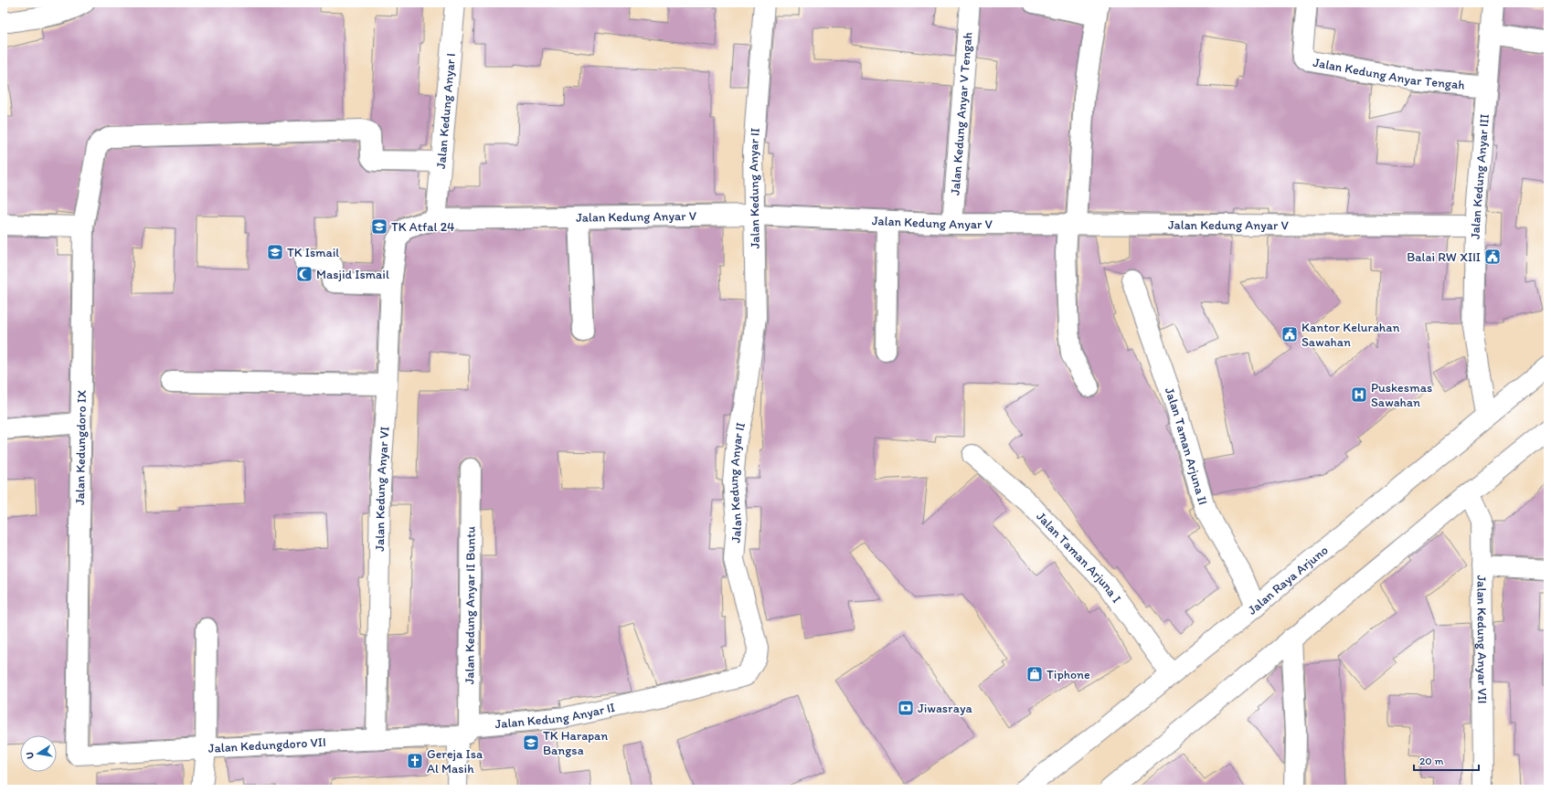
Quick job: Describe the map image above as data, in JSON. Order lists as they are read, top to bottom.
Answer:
{
  "streets": {
    "main road": [
      "Jalan Kedung Anyar Tengah",
      "Jalan Kedung Anyar I",
      "Jalan Kedung Anyar V Tengah",
      "Jalan Kedung Anyar III",
      "Jalan Kedung Anyar II",
      "Jalan Kedung Anyar V",
      "Jalan Taman Arjuna II",
      "Jalan Kedungdoro IX",
      "Jalan Kedung Anyar VI",
      "Jalan Taman Arjuna I",
      "Jalan Raya Arjuno",
      "Jalan Kedung Anyar II Buntu",
      "Jalan Kedung Anyar VII",
      "Jalan Kedungdoro VII"
    ]
  },
  "crossings": [
    ["Jalan Kedung Anyar Tengah", "Jalan Kedung Anyar III"],
    ["Jalan Kedung Anyar I", "Jalan Kedung Anyar V"],
    ["Jalan Kedung Anyar I", "Jalan Kedungdoro IX"],
    ["Jalan Kedung Anyar V Tengah", "Jalan Kedung Anyar V"],
    ["Jalan Kedung Anyar III", "Jalan Kedung Anyar V"],
    ["Jalan Kedung Anyar III", "Jalan Raya Arjuno"],
    ["Jalan Kedung Anyar II", "Jalan Kedung Anyar V"],
    ["Jalan Kedung Anyar II", "Jalan Kedung Anyar II Buntu"],
    ["Jalan Kedung Anyar II", "Jalan Kedungdoro VII"],
    ["Jalan Kedung Anyar V", "Jalan Kedung Anyar VI"],
    ["Jalan Taman Arjuna II", "Jalan Raya Arjuno"],
    ["Jalan Kedungdoro IX", "Jalan Kedungdoro VII"],
    ["Jalan Kedung Anyar VI", "Jalan Kedungdoro VII"],
    ["Jalan Taman Arjuna I", "Jalan Raya Arjuno"],
    ["Jalan Kedung Anyar II Buntu", "Jalan Kedungdoro VII"]
  ],
  "places": {
    "school or university": ["TK Atfal 24", "TK Ismail", "TK Harapan Bangsa"],
    "public building": ["Balai RW XIII", "Kantor Kelurahan Sawahan"],
    "mosque": ["Masjid Ismail"],
    "hospital": ["Puskesmas Sawahan"],
    "shop": ["Tiphone"],
    "bank": ["Jiwasraya"],
    "church": ["Gereja Isa Al Masih"]
  },
  "scale_bar": "20 m",
  "north": "left"
}
